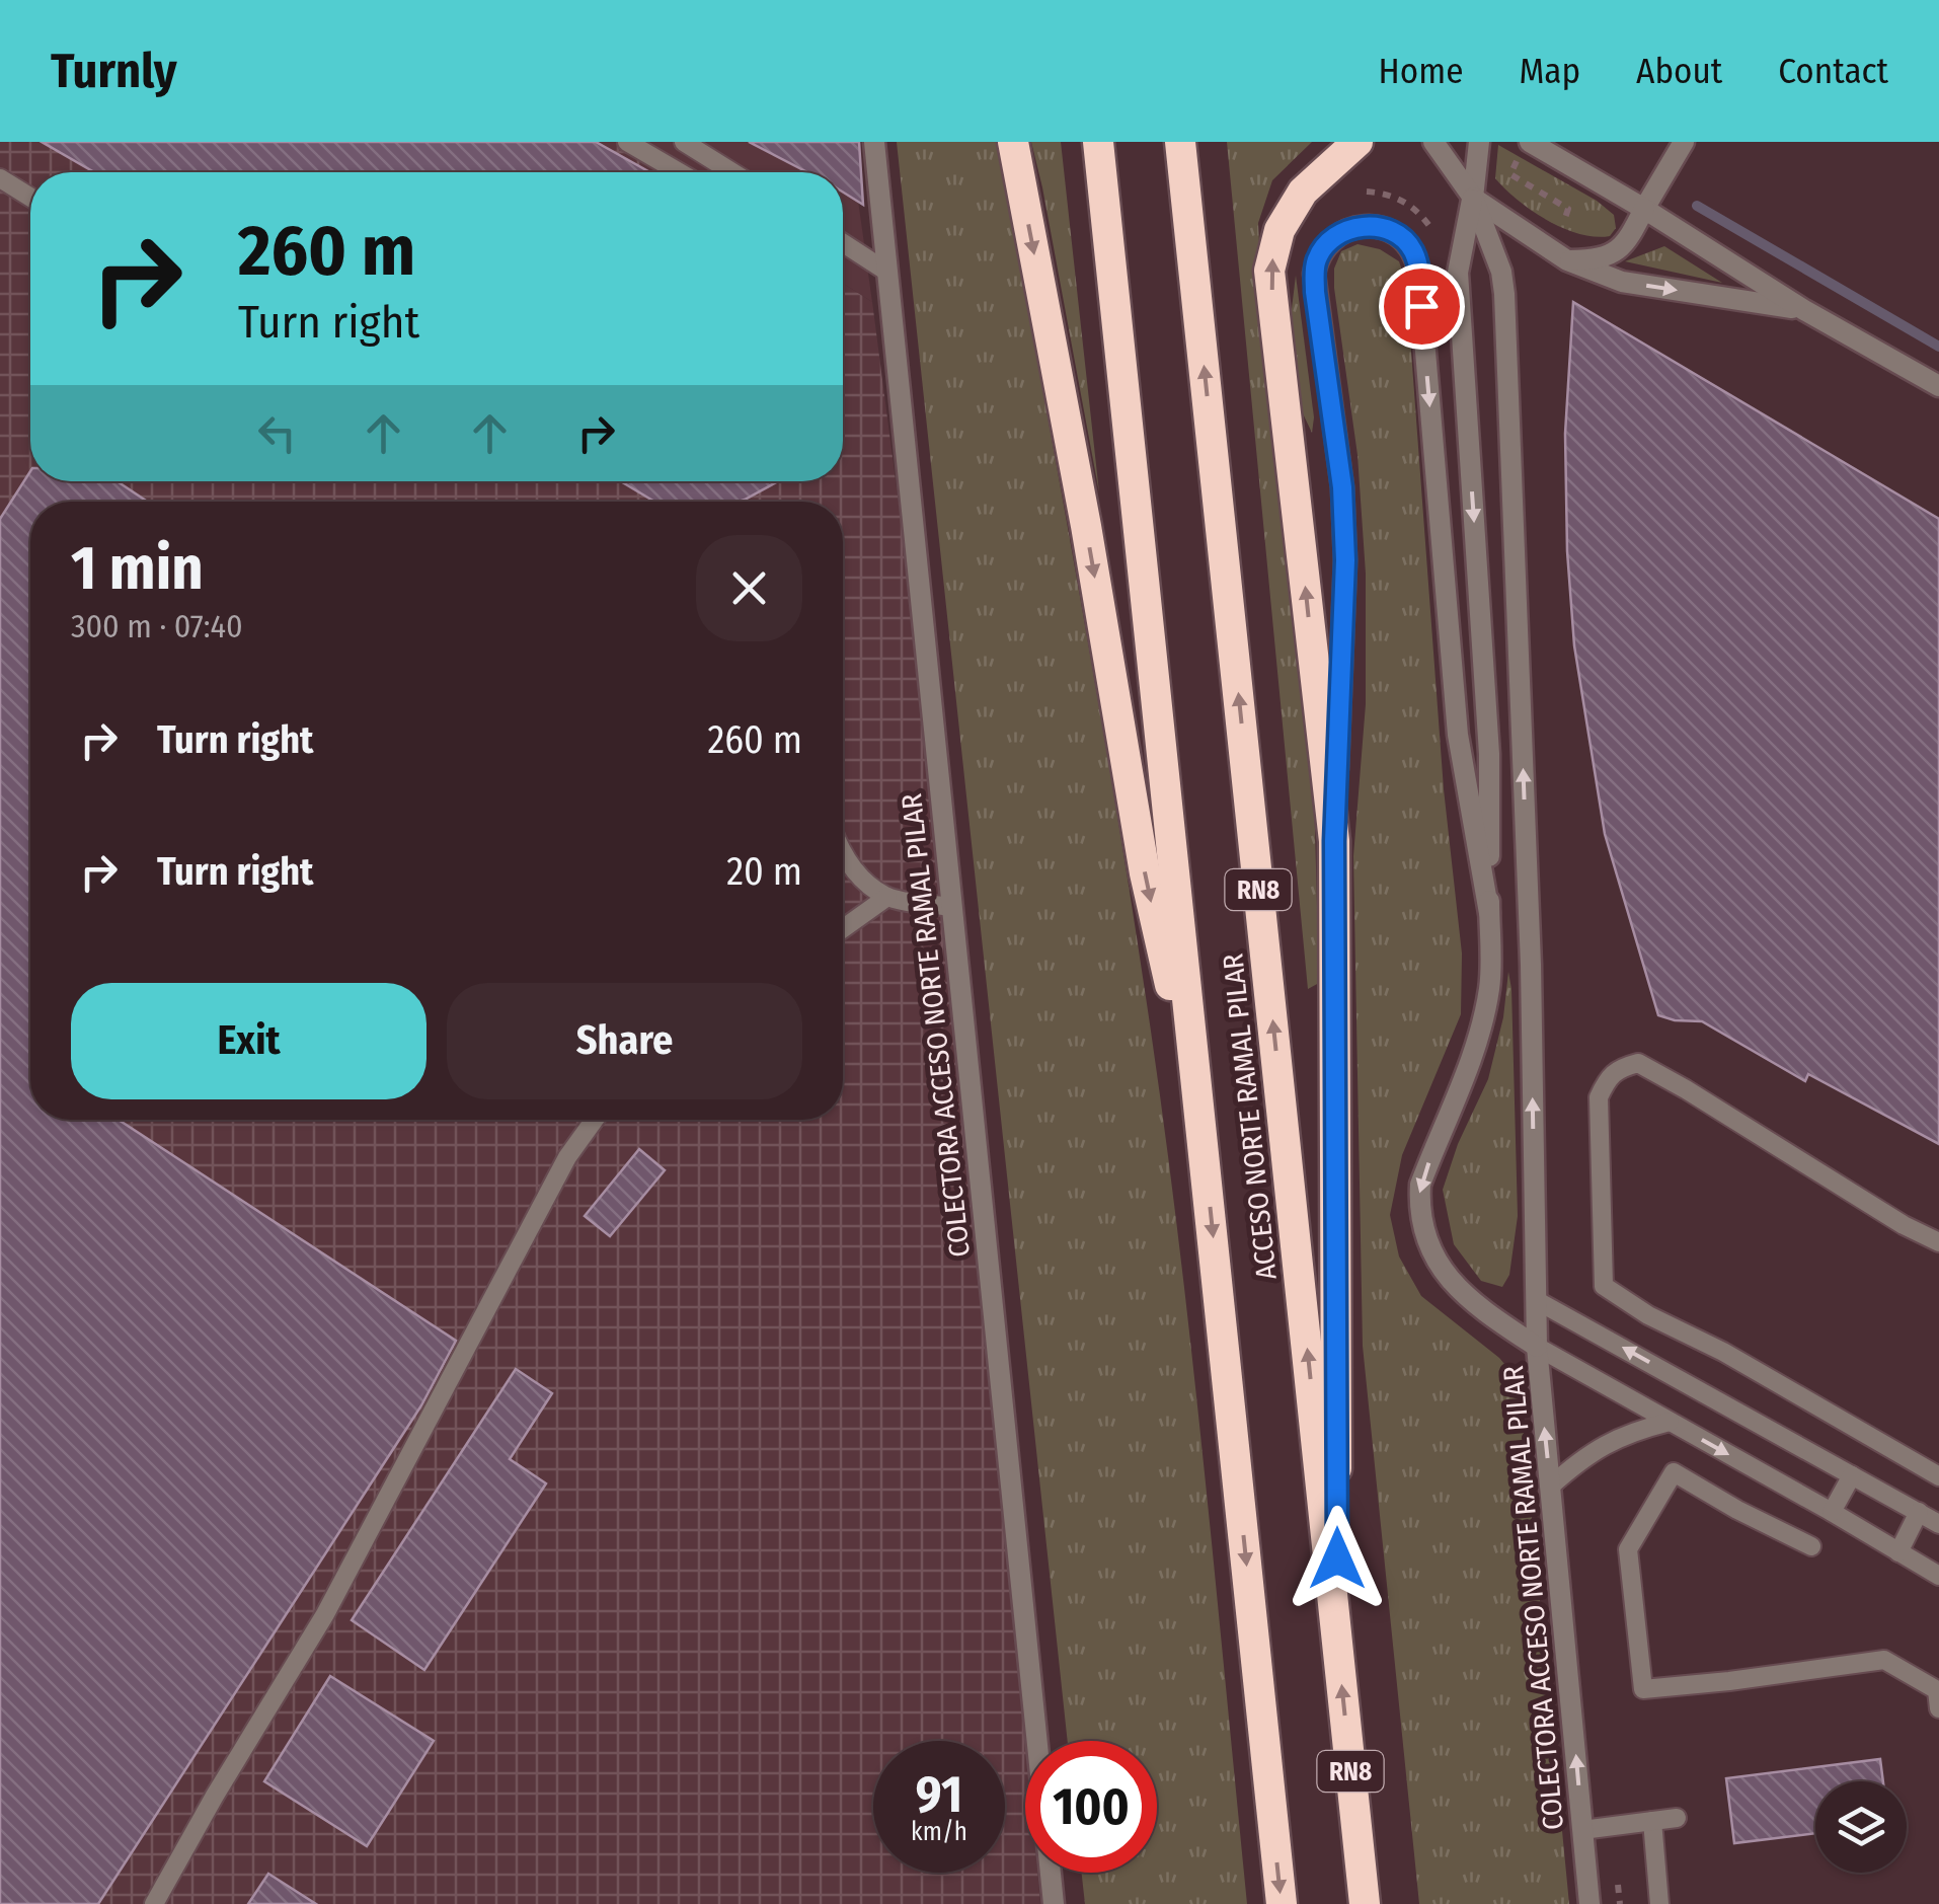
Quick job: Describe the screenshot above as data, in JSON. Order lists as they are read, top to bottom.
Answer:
{
  "streets": {
    "highway": ["RN8", "ACCESO NORTE RAMAL PILAR"],
    "street": ["COLECTORA ACCESO NORTE RAMAL PILAR"]
  },
  "page": {
    "header": "Turnly",
    "nav": [
      "Home",
      "Map",
      "About",
      "Contact"
    ],
    "turn": ["260 m", "Turn right"],
    "heading": ["1 min", "300 m · 07:40"],
    "list": [
      {
        "name": "Turn right",
        "value": "260 m"
      },
      {
        "name": "Turn right",
        "value": "20 m"
      }
    ],
    "buttons": ["Exit", "Share"],
    "speed": "91 km/h",
    "limit": "100"
  }
}
